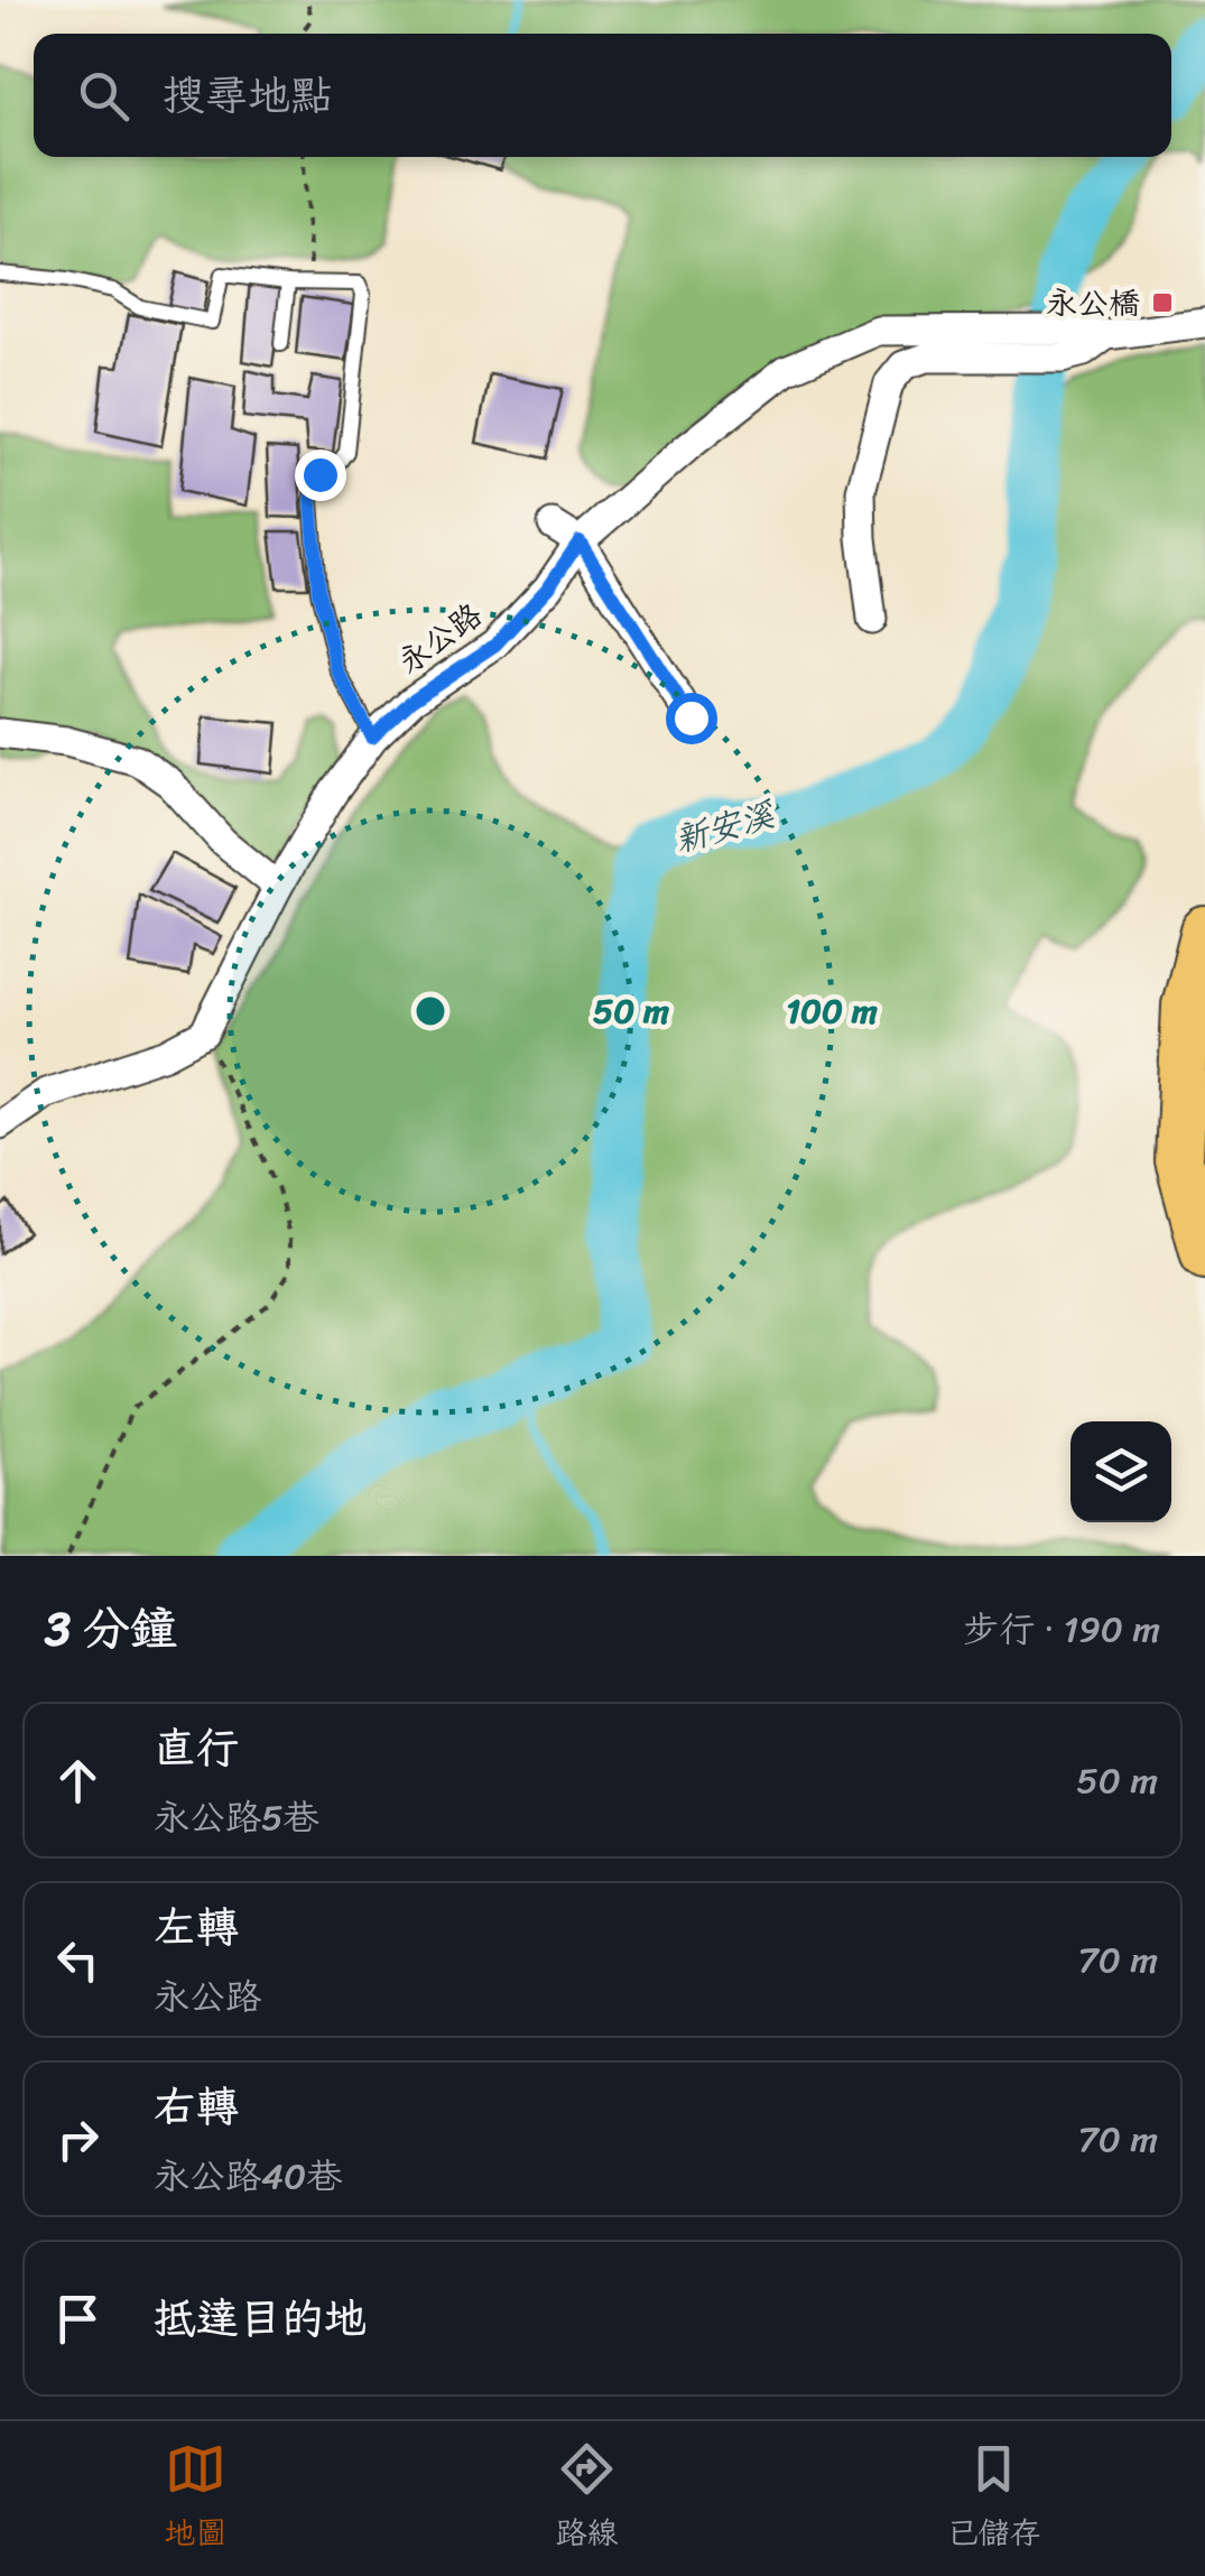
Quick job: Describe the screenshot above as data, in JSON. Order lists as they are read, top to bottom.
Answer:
{
  "streets": {
    "street": ["永公路"]
  },
  "water": ["新安溪"],
  "places": {
    "transit": ["永公橋"]
  },
  "page": {
    "search": "搜尋地點",
    "heading": ["3 分鐘", "步行 · 190 m"],
    "list": [
      ["直行", "永公路5巷", "50 m"],
      ["左轉", "永公路", "70 m"],
      ["右轉", "永公路40巷", "70 m"],
      "抵達目的地"
    ],
    "nav": ["地圖", "路線", "已儲存"]
  },
  "rings": ["50 m", "100 m"]
}
